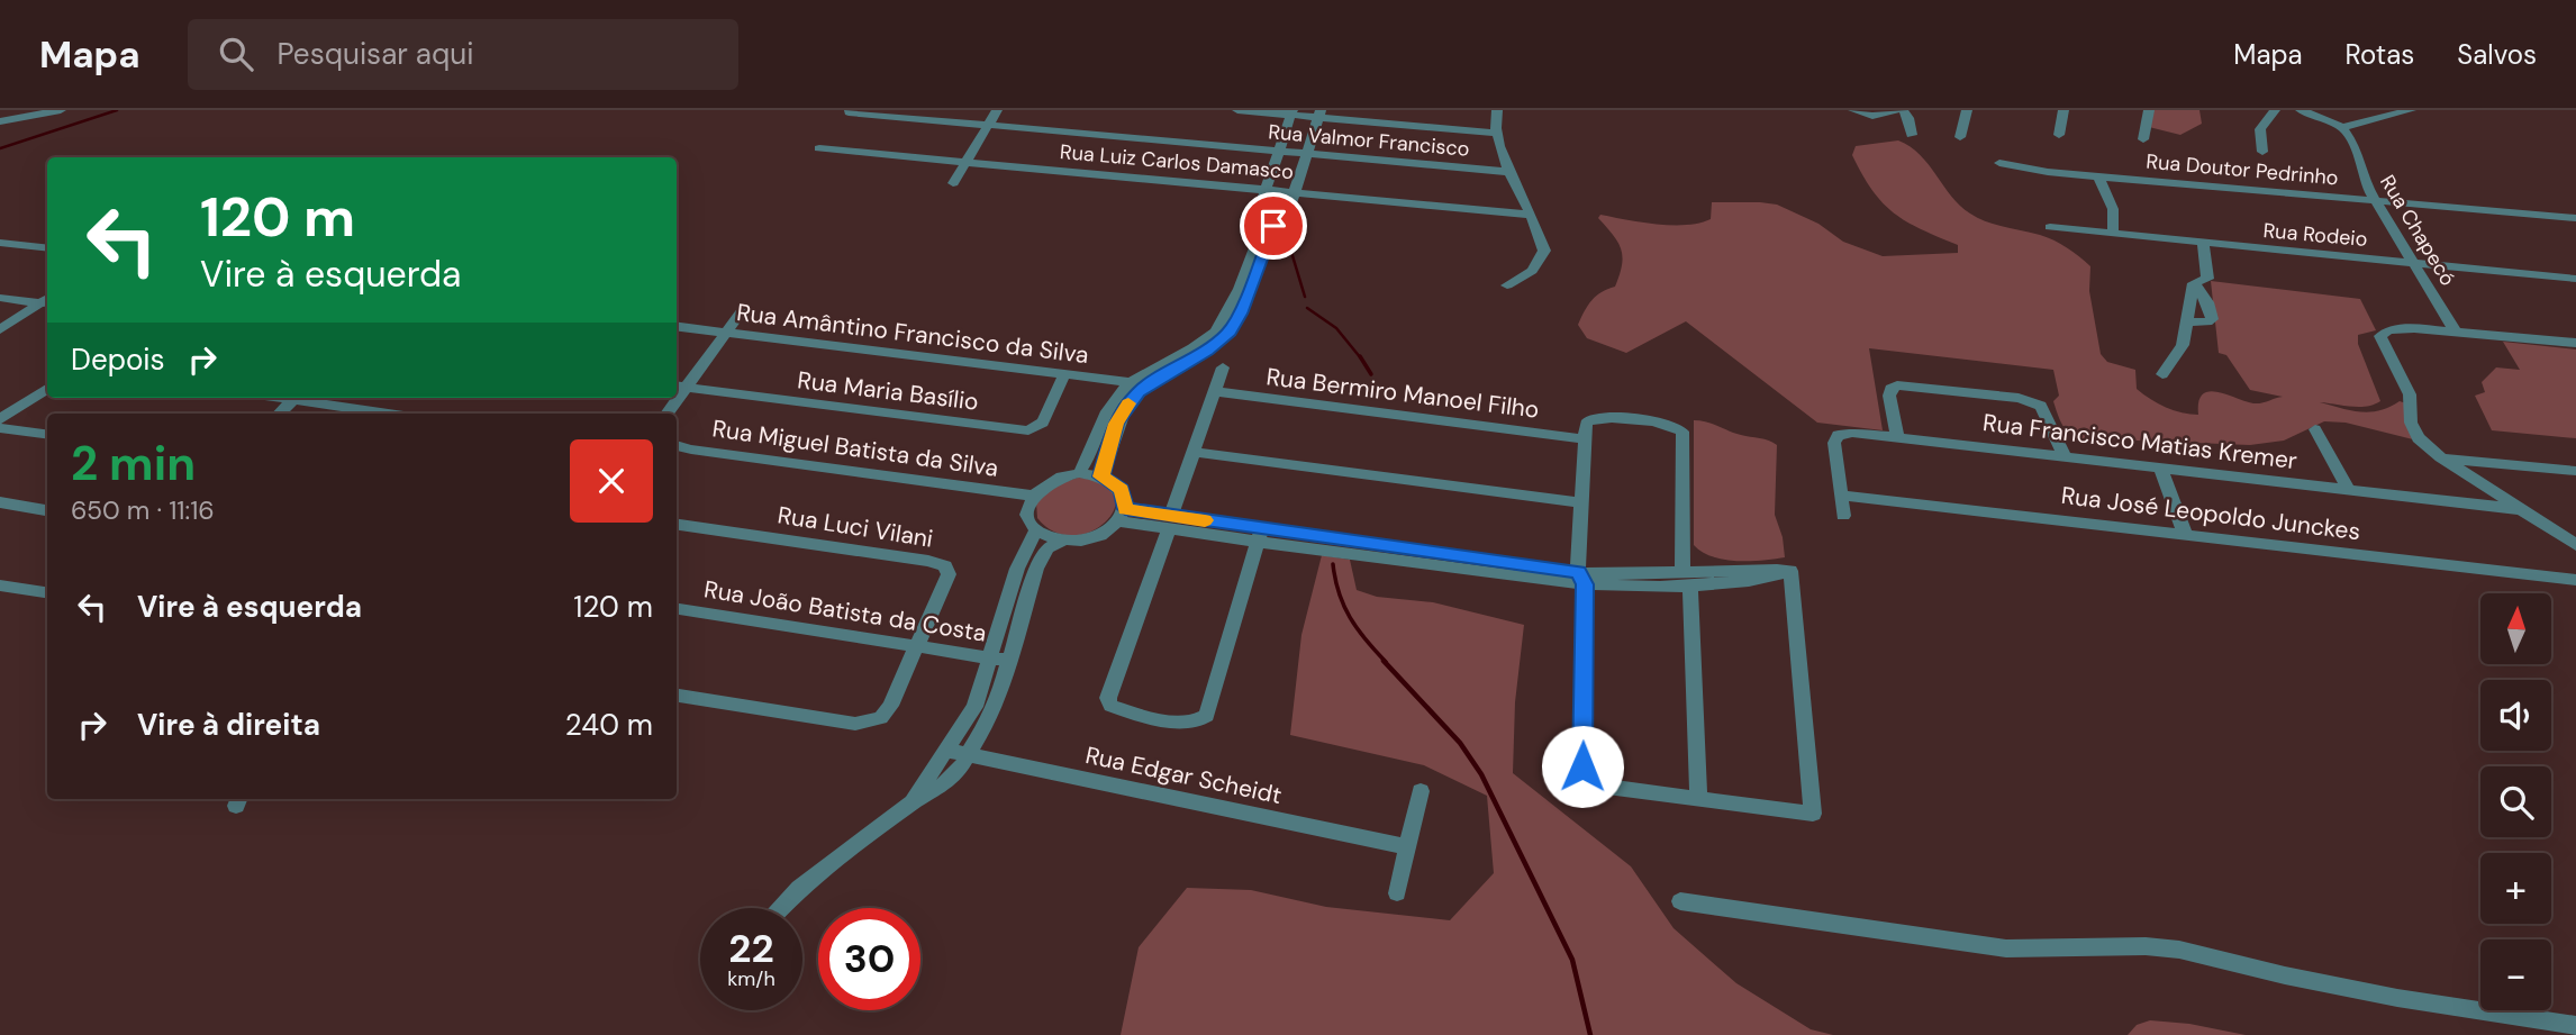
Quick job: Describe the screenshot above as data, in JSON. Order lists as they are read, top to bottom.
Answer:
{
  "streets": {
    "street": [
      "Rua Valmor Francisco",
      "Rua Luiz Carlos Damasco",
      "Rua Doutor Pedrinho",
      "Rua Chapecó",
      "Rua Rodeio",
      "Rua Amântino Francisco da Silva",
      "Rua Maria Basílio",
      "Rua Bermiro Manoel Filho",
      "Rua Francisco Matias Kremer",
      "Rua Miguel Batista da Silva",
      "Rua José Leopoldo Junckes",
      "Rua Luci Vilani",
      "Rua João Batista da Costa",
      "Rua Edgar Scheidt"
    ]
  },
  "crossings": [
    ["Rua Doutor Pedrinho", "Rua Chapecó"],
    ["Rua Chapecó", "Rua Rodeio"],
    ["Rua Amântino Francisco da Silva", "Rua Maria Basílio"],
    ["Rua Francisco Matias Kremer", "Rua José Leopoldo Junckes"],
    ["Rua Luci Vilani", "Rua João Batista da Costa"]
  ],
  "north": "top",
  "page": {
    "header": "Mapa",
    "search": "Pesquisar aqui",
    "nav": ["Mapa", "Rotas", "Salvos"],
    "turn": ["120 m", "Vire à esquerda"],
    "then": "Depois",
    "heading": ["2 min", "650 m · 11:16"],
    "list": [
      {
        "name": "Vire à esquerda",
        "value": "120 m"
      },
      {
        "name": "Vire à direita",
        "value": "240 m"
      }
    ],
    "map_buttons": ["+", "−"],
    "speed": "22 km/h",
    "limit": "30"
  }
}
